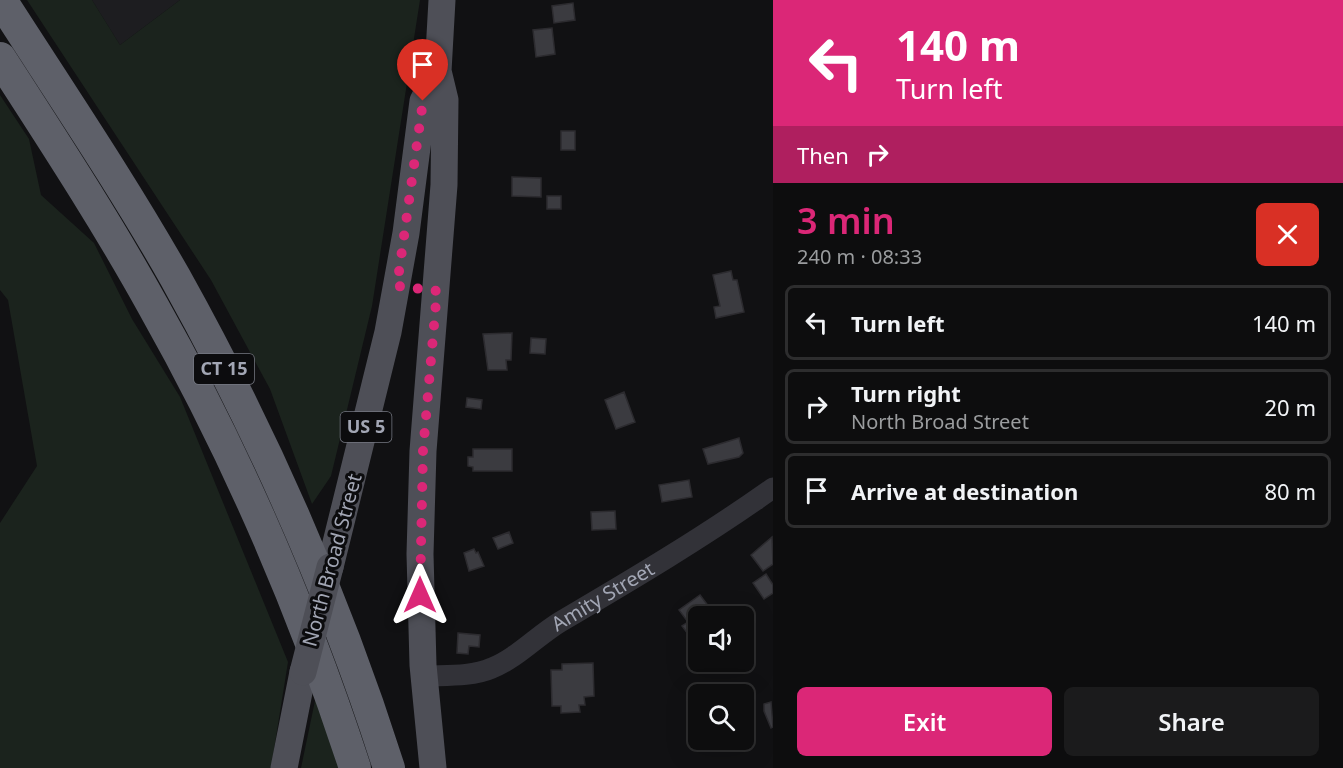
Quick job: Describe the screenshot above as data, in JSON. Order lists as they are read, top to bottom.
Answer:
{
  "streets": {
    "highway": ["CT 15"],
    "main road": ["US 5", "North Broad Street"],
    "street": ["Amity Street"]
  },
  "crossings": [
    ["North Broad Street", "Amity Street"]
  ],
  "page": {
    "turn": ["140 m", "Turn left"],
    "then": "Then",
    "heading": ["3 min", "240 m · 08:33"],
    "list": [
      {
        "name": "Turn left",
        "value": "140 m"
      },
      {
        "name": "Turn right",
        "note": "North Broad Street",
        "value": "20 m"
      },
      {
        "name": "Arrive at destination",
        "value": "80 m"
      }
    ],
    "buttons": ["Exit", "Share"]
  }
}
